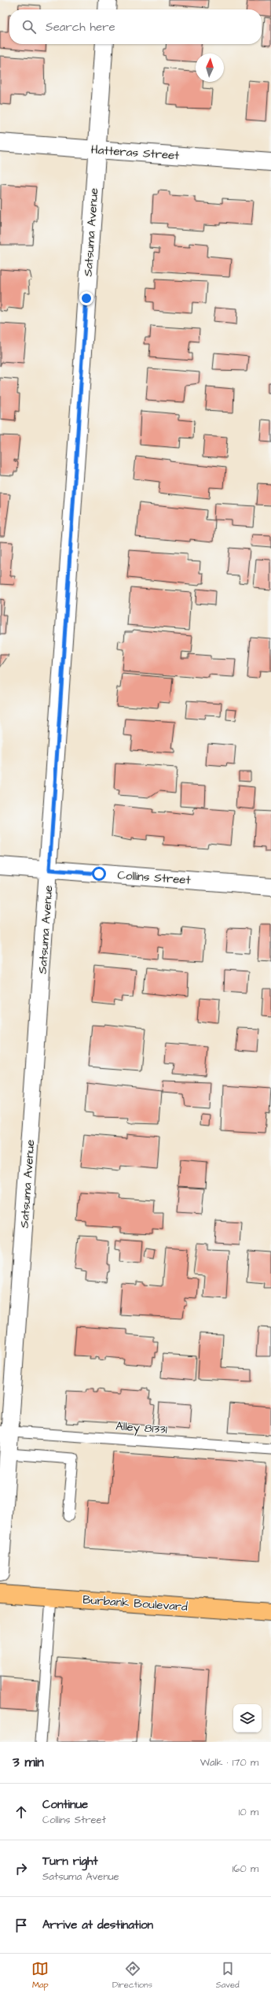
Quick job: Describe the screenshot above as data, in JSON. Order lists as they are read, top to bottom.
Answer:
{
  "streets": {
    "main road": ["Burbank Boulevard"],
    "street": ["Hatteras Street", "Satsuma Avenue", "Collins Street"],
    "lane": ["Alley 81331"]
  },
  "crossings": [
    ["Hatteras Street", "Satsuma Avenue"],
    ["Satsuma Avenue", "Collins Street"],
    ["Satsuma Avenue", "Alley 81331"]
  ],
  "north": "top",
  "page": {
    "search": "Search here",
    "heading": ["3 min", "Walk · 170 m"],
    "list": [
      ["Continue", "Collins Street", "10 m"],
      ["Turn right", "Satsuma Avenue", "160 m"],
      "Arrive at destination"
    ],
    "nav": ["Map", "Directions", "Saved"]
  }
}
